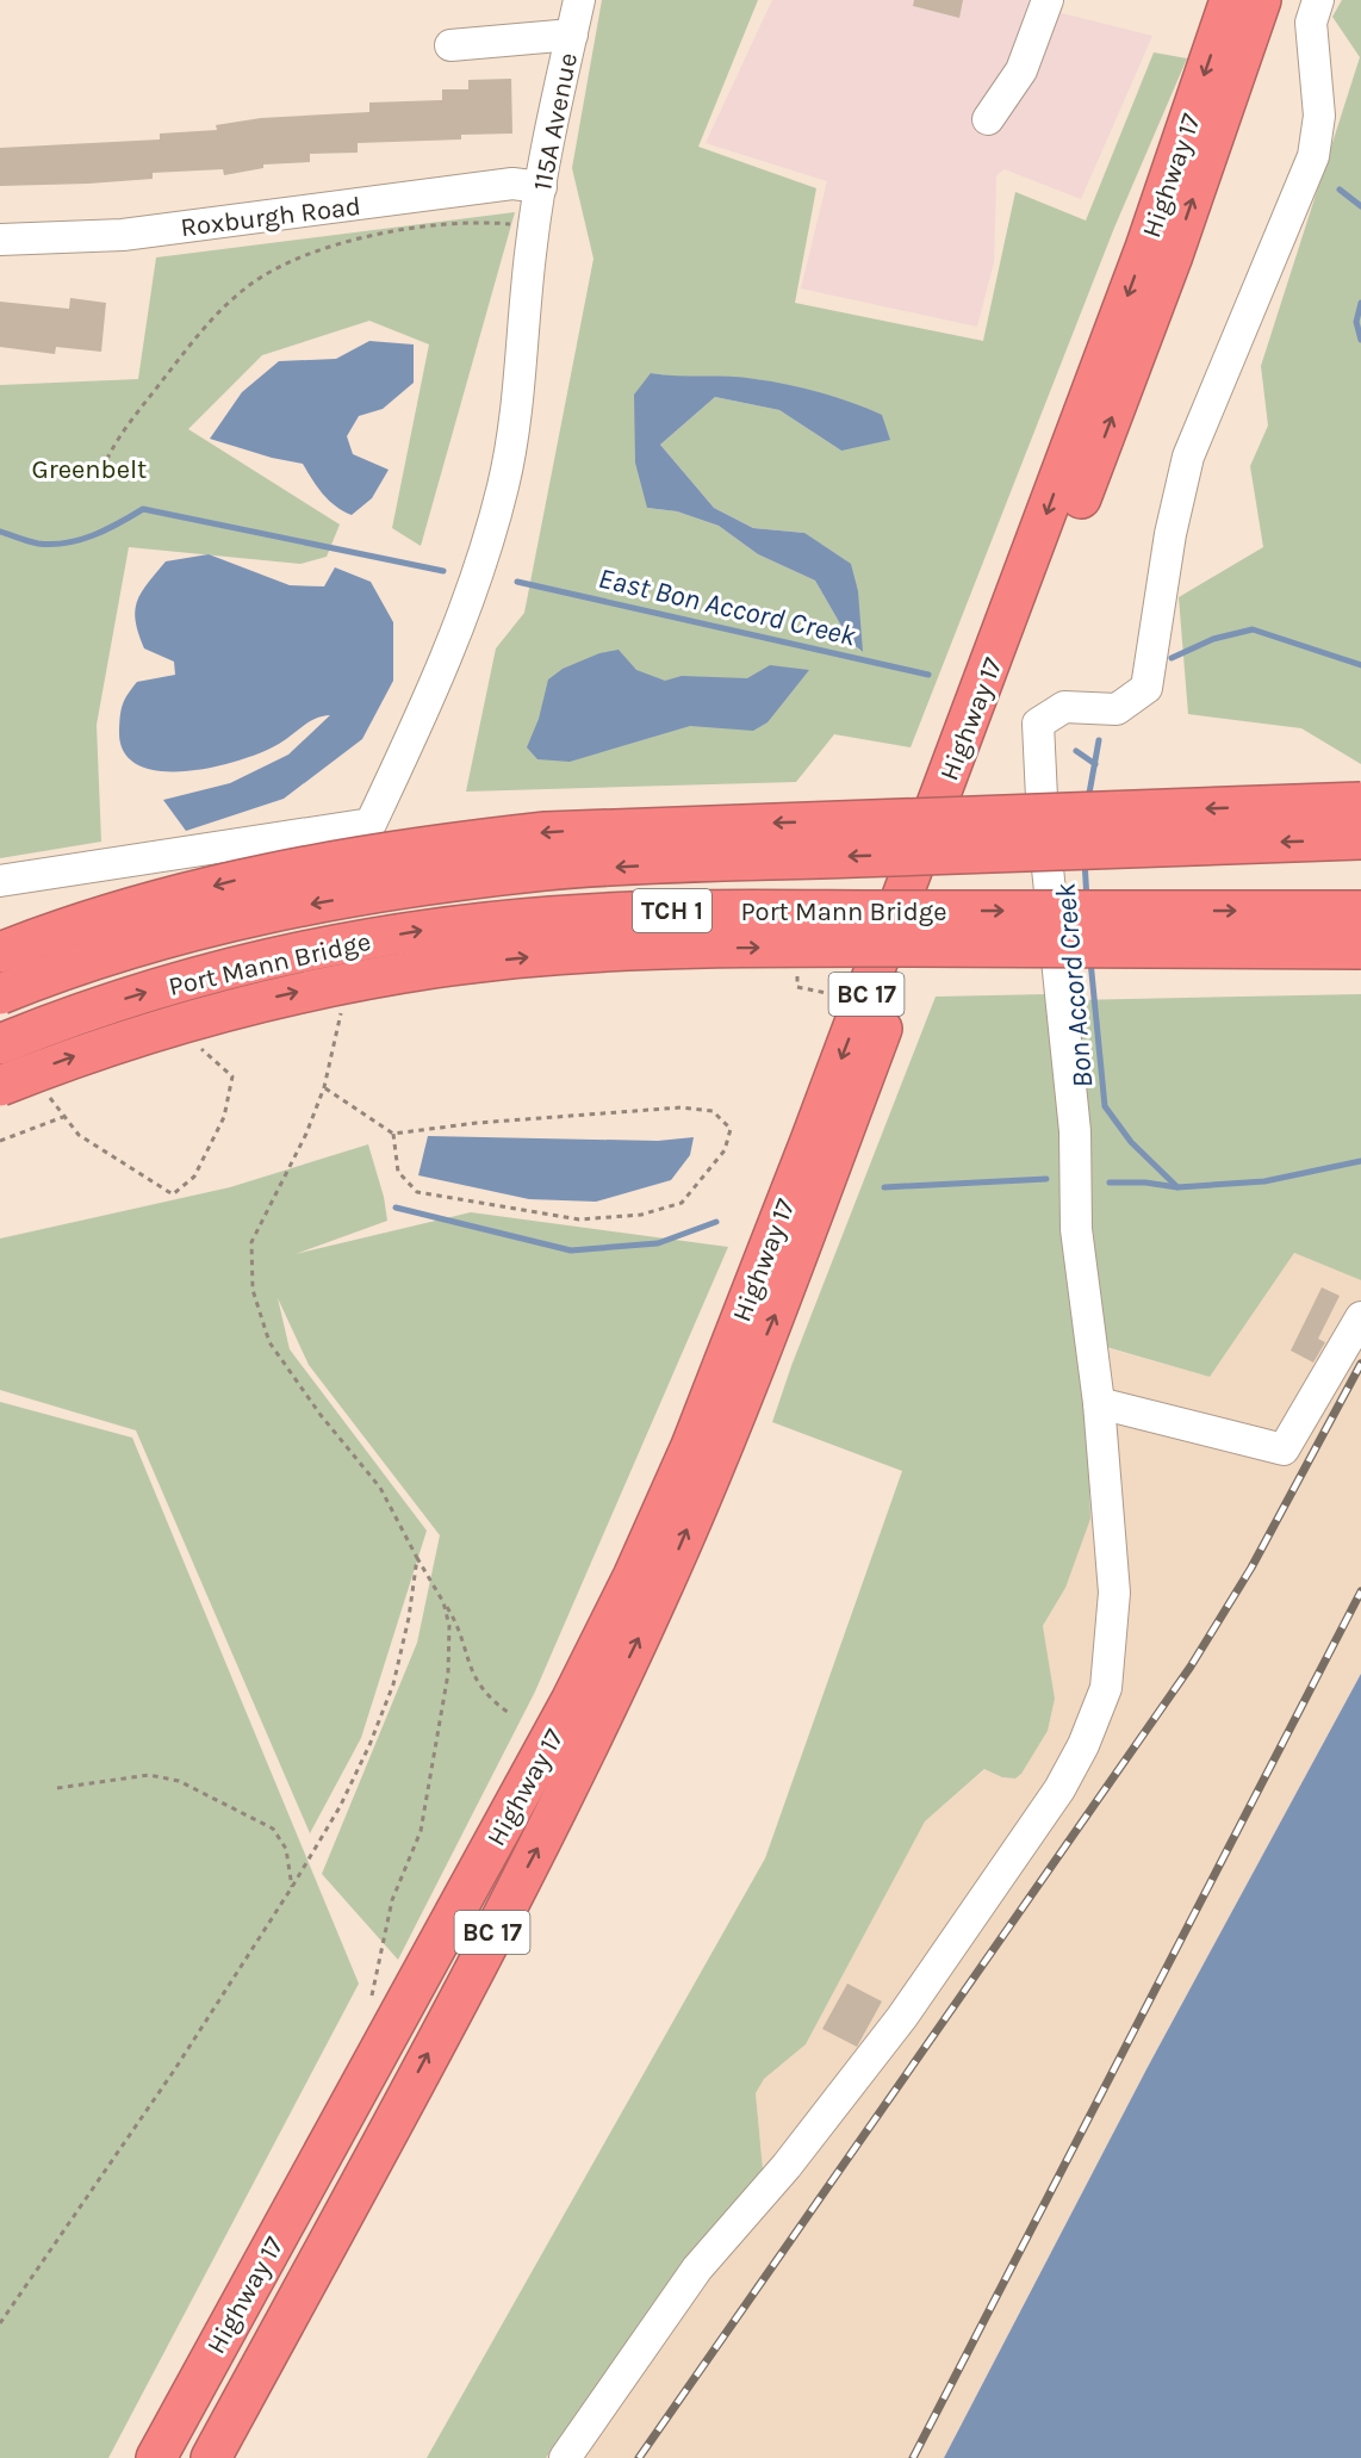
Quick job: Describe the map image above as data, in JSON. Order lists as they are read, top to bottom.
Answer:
{
  "streets": {
    "highway": [
      "Highway 17",
      "TCH 1",
      "Port Mann Bridge",
      "BC 17"
    ],
    "street": ["115A Avenue", "Roxburgh Road"]
  },
  "crossings": [
    ["115A Avenue", "Roxburgh Road"]
  ],
  "water": ["East Bon Accord Creek", "Bon Accord Creek"],
  "parks": ["Greenbelt"]
}
